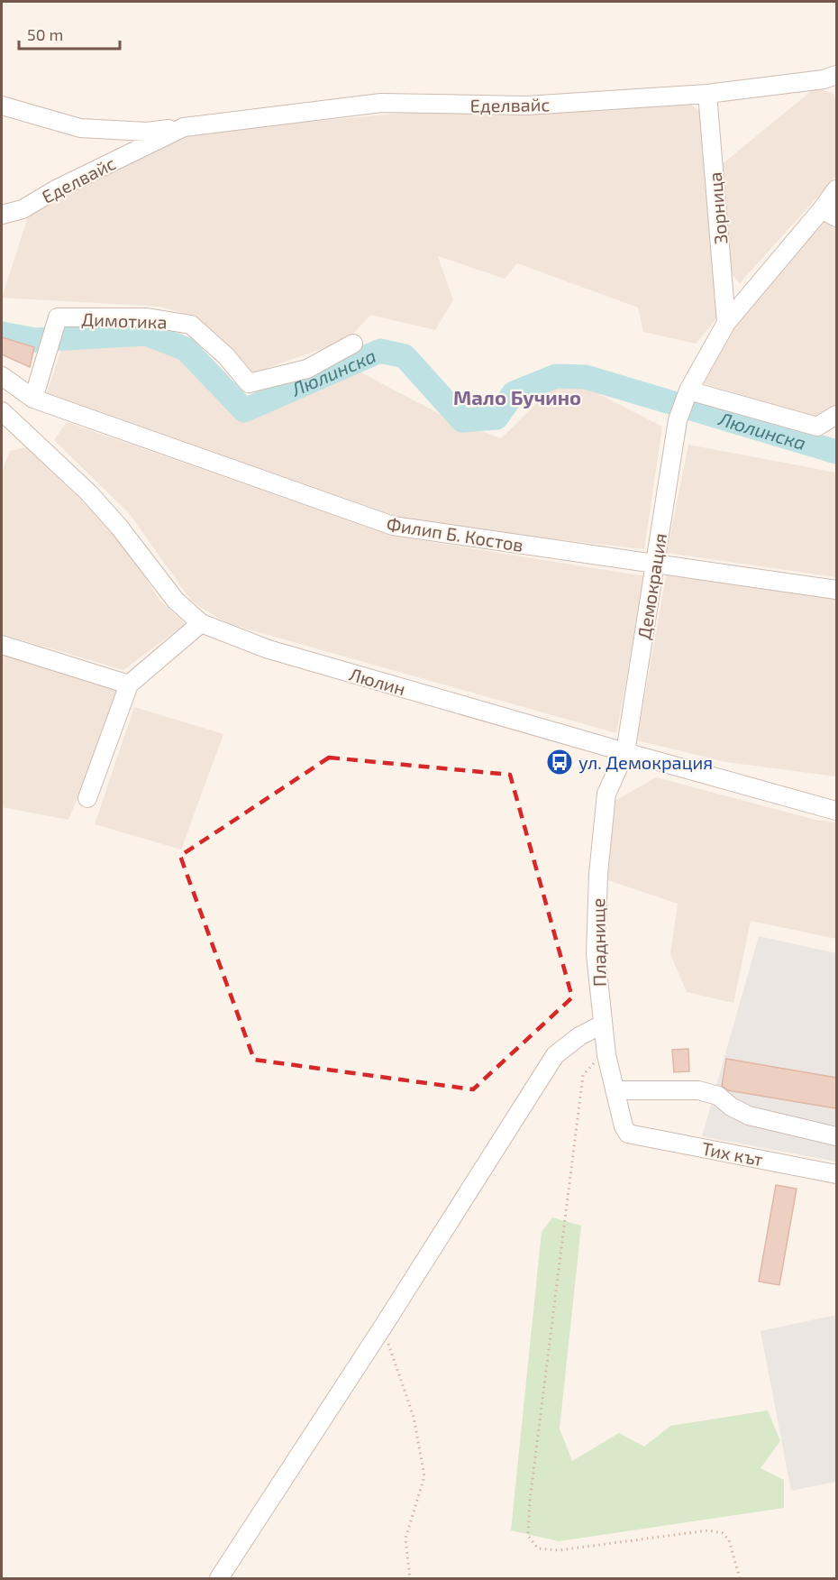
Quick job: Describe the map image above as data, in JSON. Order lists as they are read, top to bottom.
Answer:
{
  "streets": {
    "street": [
      "Еделвайс",
      "Зорница",
      "Димотика",
      "Филип Б. Костов",
      "Демокрация",
      "Люлин",
      "Пладнище",
      "Тих кът"
    ]
  },
  "crossings": [
    ["Еделвайс", "Зорница"],
    ["Зорница", "Демокрация"],
    ["Димотика", "Филип Б. Костов"],
    ["Филип Б. Костов", "Демокрация"],
    ["Демокрация", "Люлин"],
    ["Демокрация", "Пладнище"],
    ["Люлин", "Пладнище"],
    ["Пладнище", "Тих кът"]
  ],
  "districts": ["Мало Бучино"],
  "water": ["Люлинска"],
  "places": {
    "bus stop": ["ул. Демокрация"]
  },
  "scale_bar": "50 m"
}
